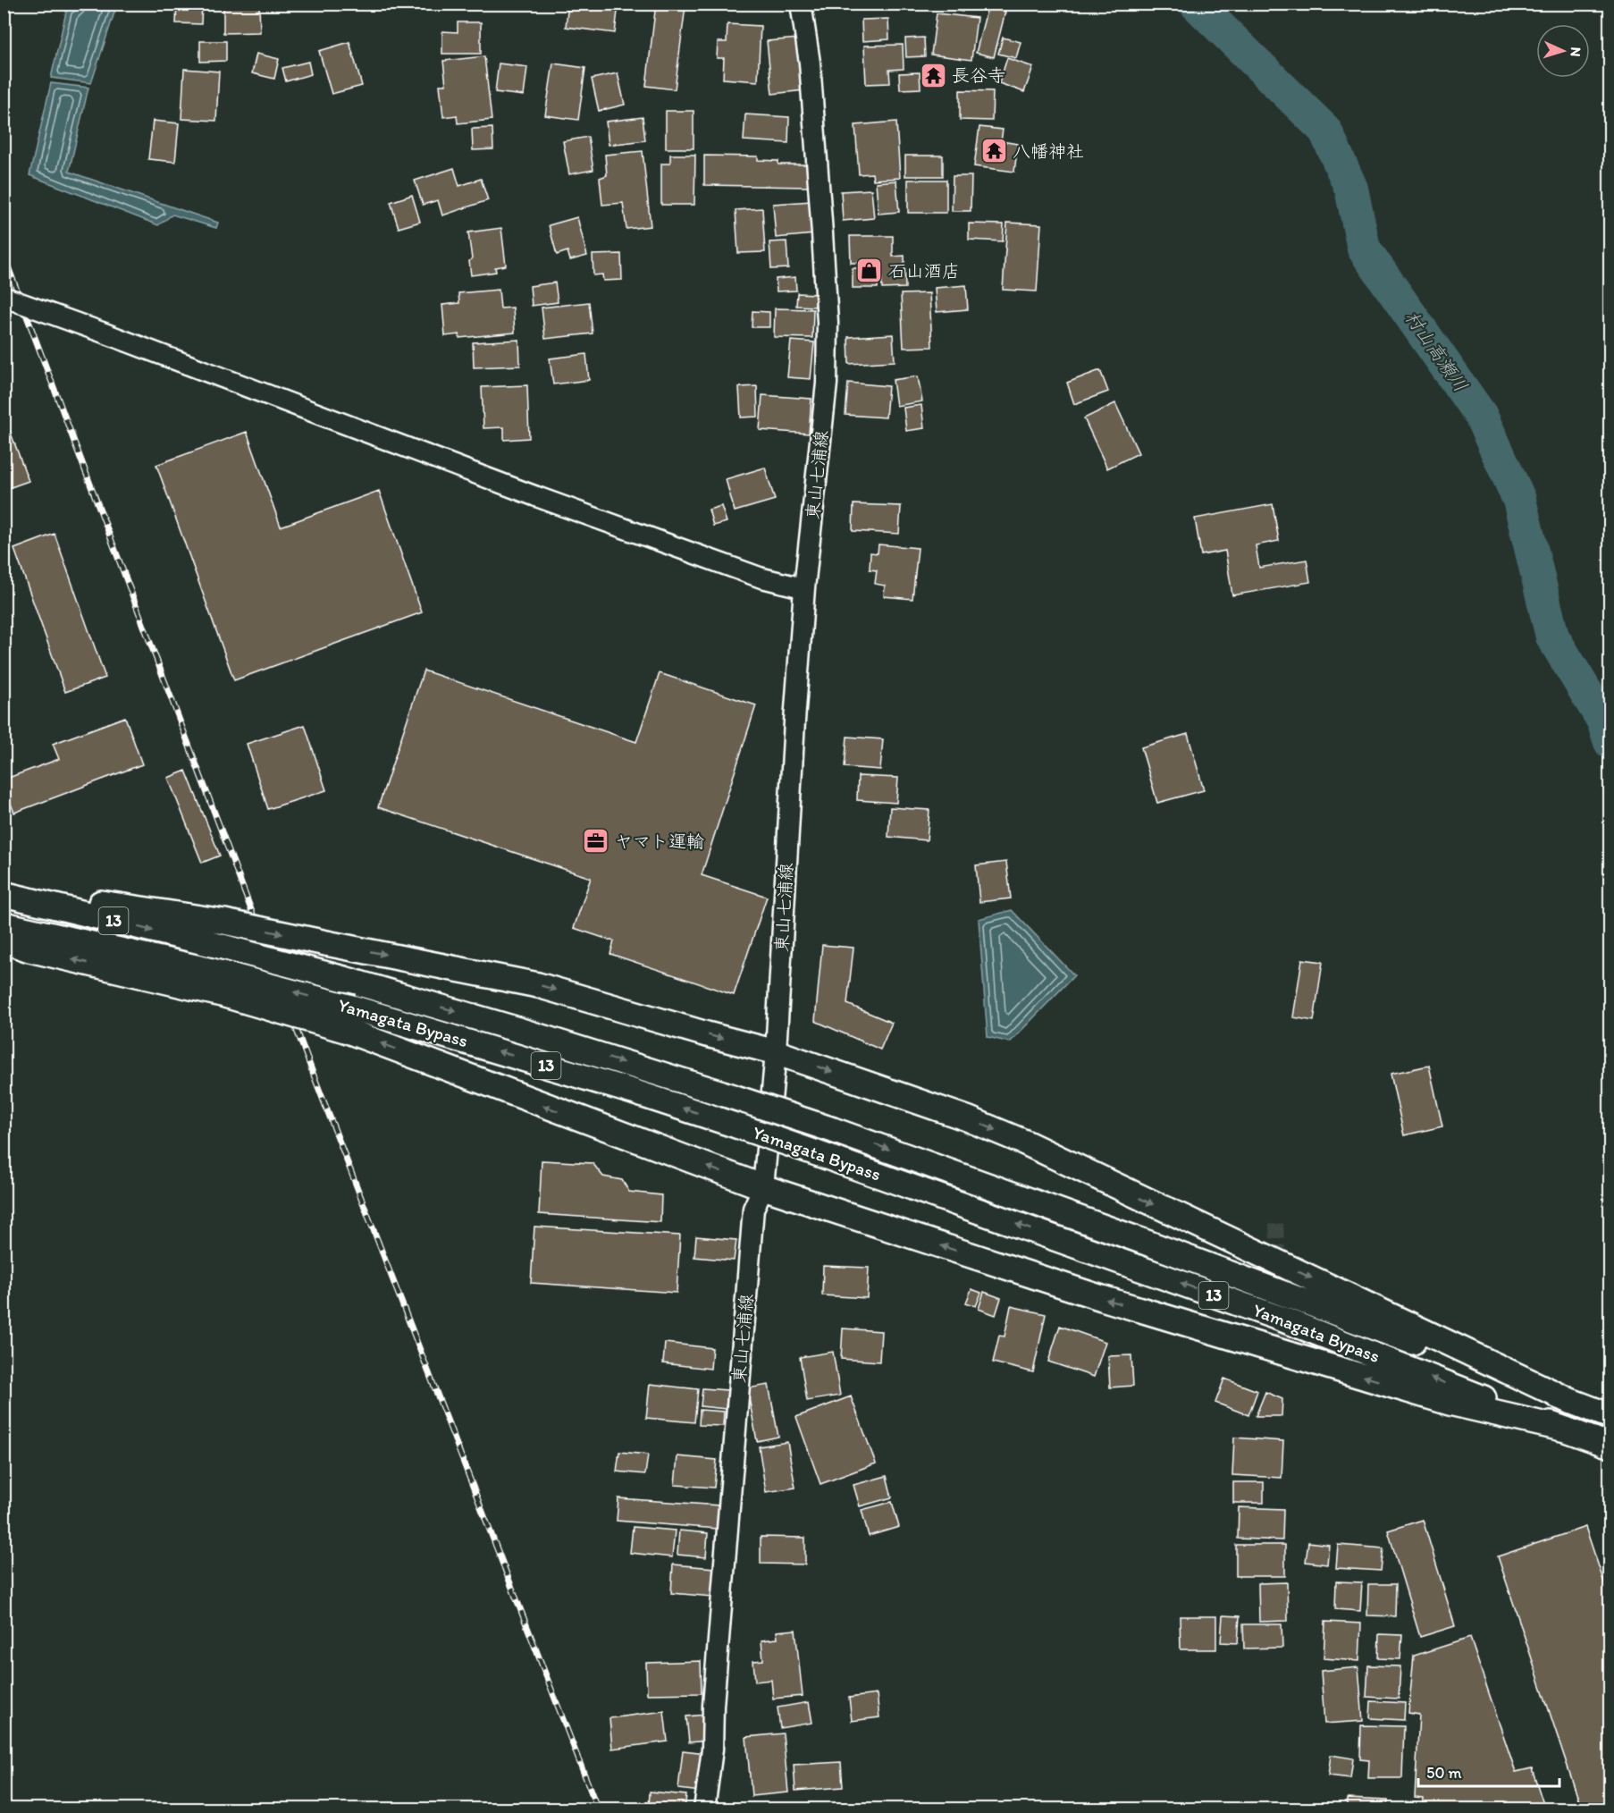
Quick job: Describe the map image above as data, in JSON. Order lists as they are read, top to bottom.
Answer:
{
  "streets": {
    "highway": ["13", "Yamagata Bypass"],
    "main road": ["東山七浦線"]
  },
  "water": ["村山高瀬川"],
  "places": {
    "temple": ["長谷寺", "八幡神社"],
    "shop": ["石山酒店"],
    "office": ["ヤマト運輸"]
  },
  "scale_bar": "50 m",
  "north": "right"
}
